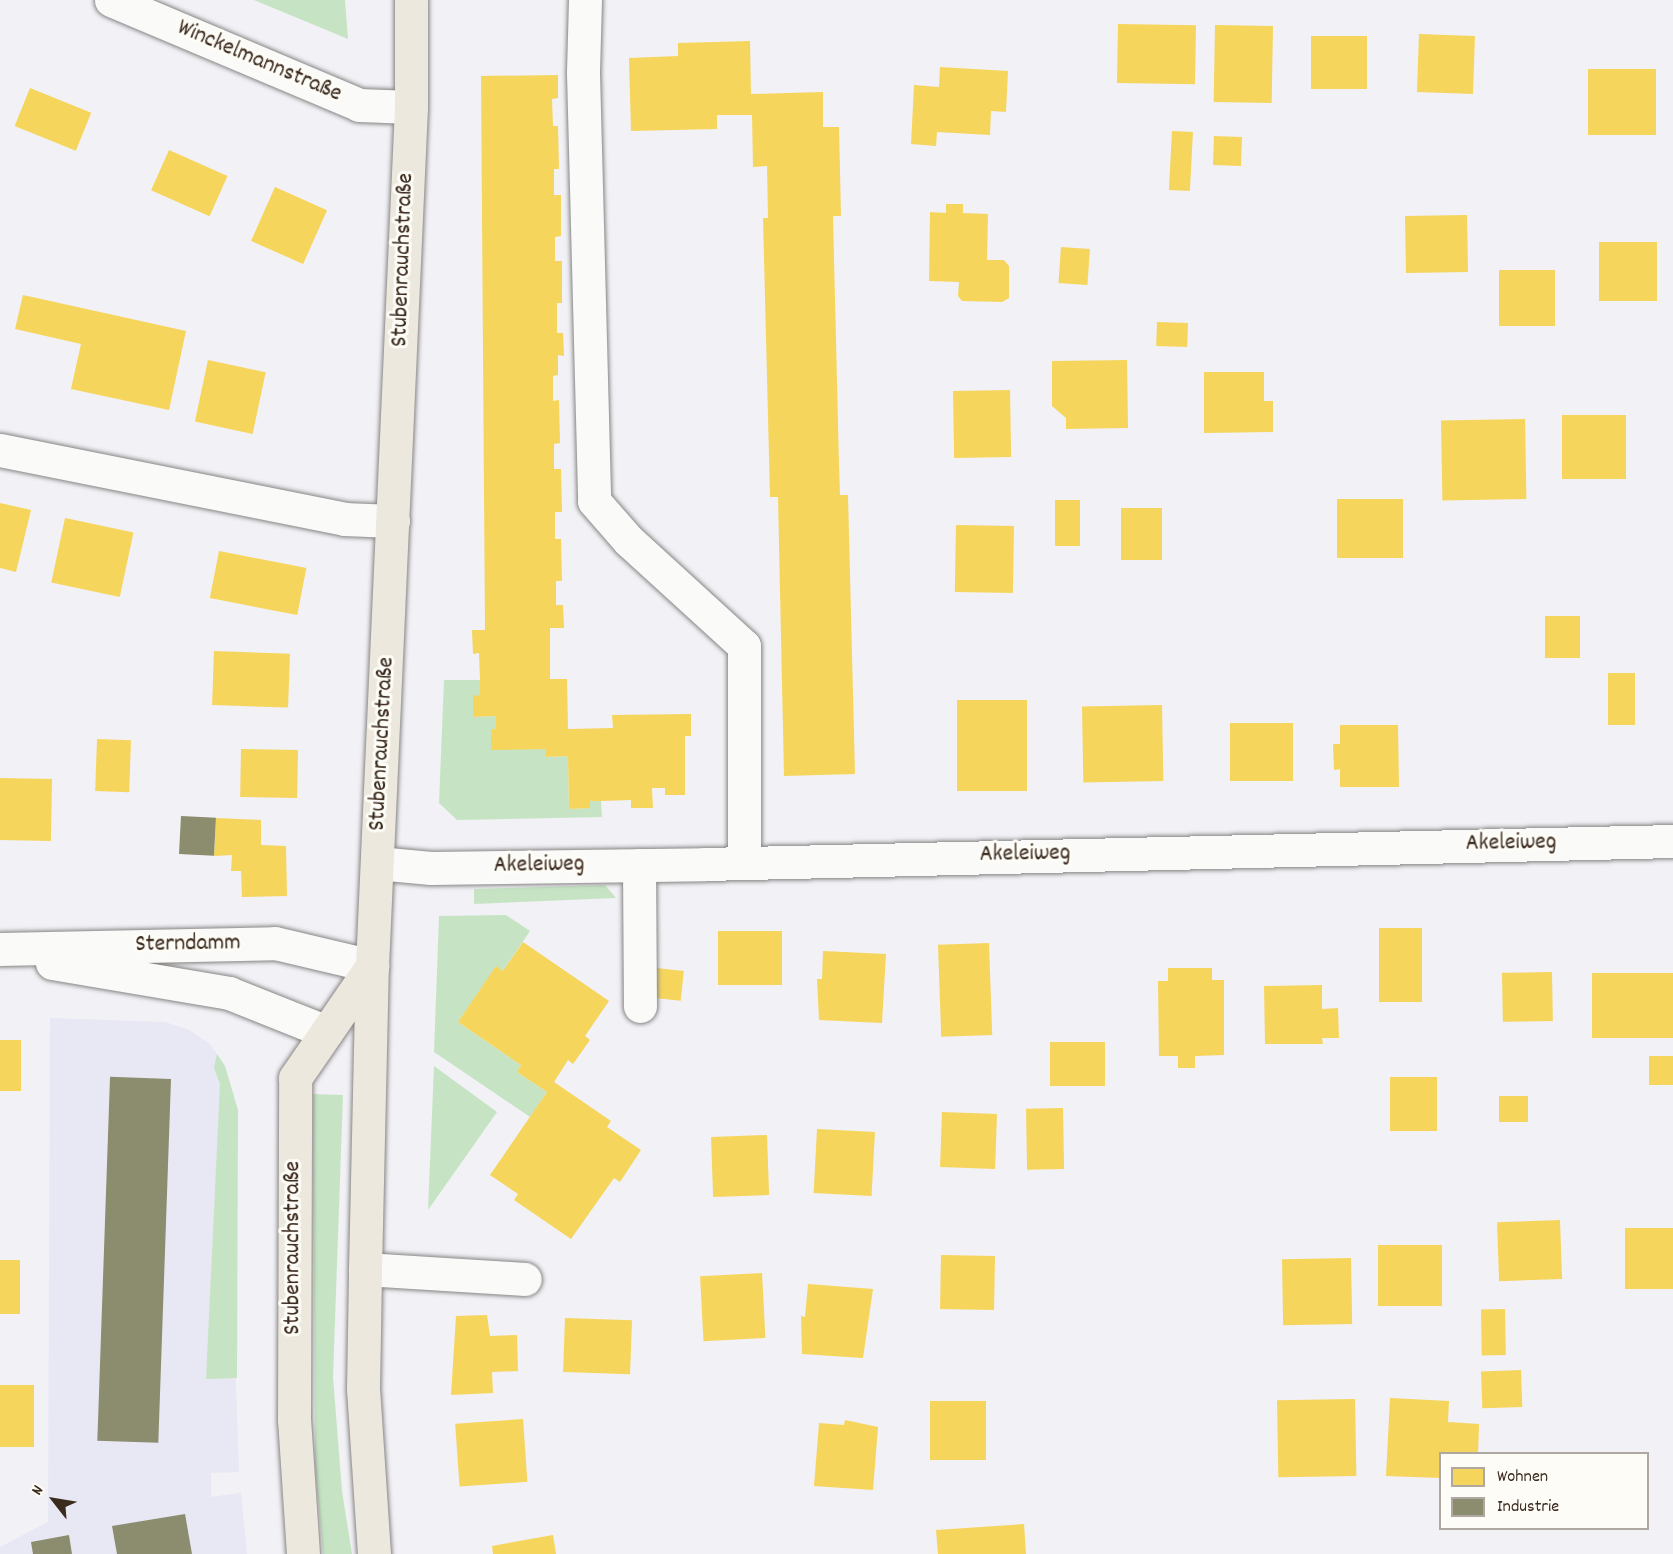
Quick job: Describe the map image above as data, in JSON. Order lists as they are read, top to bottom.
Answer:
{
  "streets": {
    "main road": ["Stubenrauchstraße"],
    "street": ["Winckelmannstraße", "Akeleiweg", "Sterndamm"]
  },
  "crossings": [
    ["Winckelmannstraße", "Stubenrauchstraße"],
    ["Stubenrauchstraße", "Akeleiweg"],
    ["Stubenrauchstraße", "Sterndamm"]
  ],
  "legend": ["Wohnen", "Industrie"],
  "north": "top left"
}
